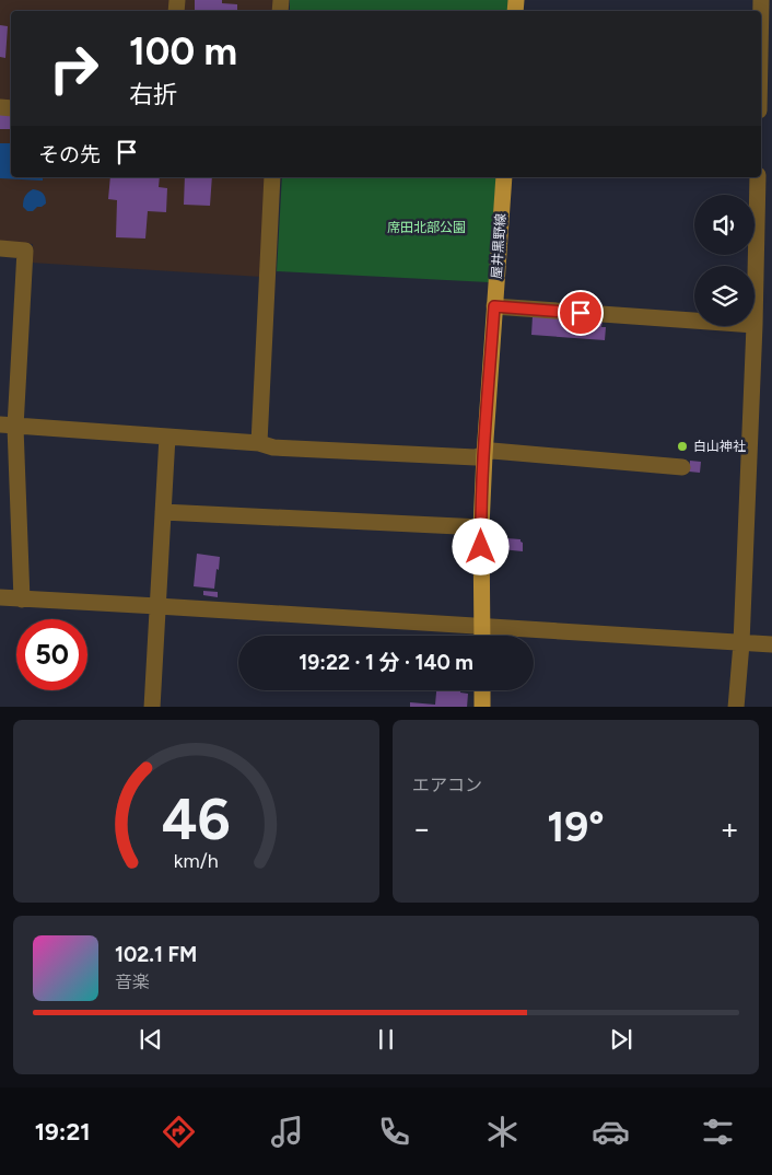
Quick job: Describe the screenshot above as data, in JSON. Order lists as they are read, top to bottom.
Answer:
{
  "streets": {
    "main road": ["屋井黒野線"]
  },
  "parks": ["席田北部公園"],
  "places": ["白山神社"],
  "page": {
    "turn": ["100 m", "右折"],
    "then": "その先",
    "limit": "50",
    "trip": "19:22 · 1 分 · 140 m",
    "tile": "エアコン",
    "heat": ["−", "19°", "+"],
    "song": ["102.1 FM", "音楽"],
    "tabs": "19:21",
    "gauge": ["46", "km/h"]
  }
}
